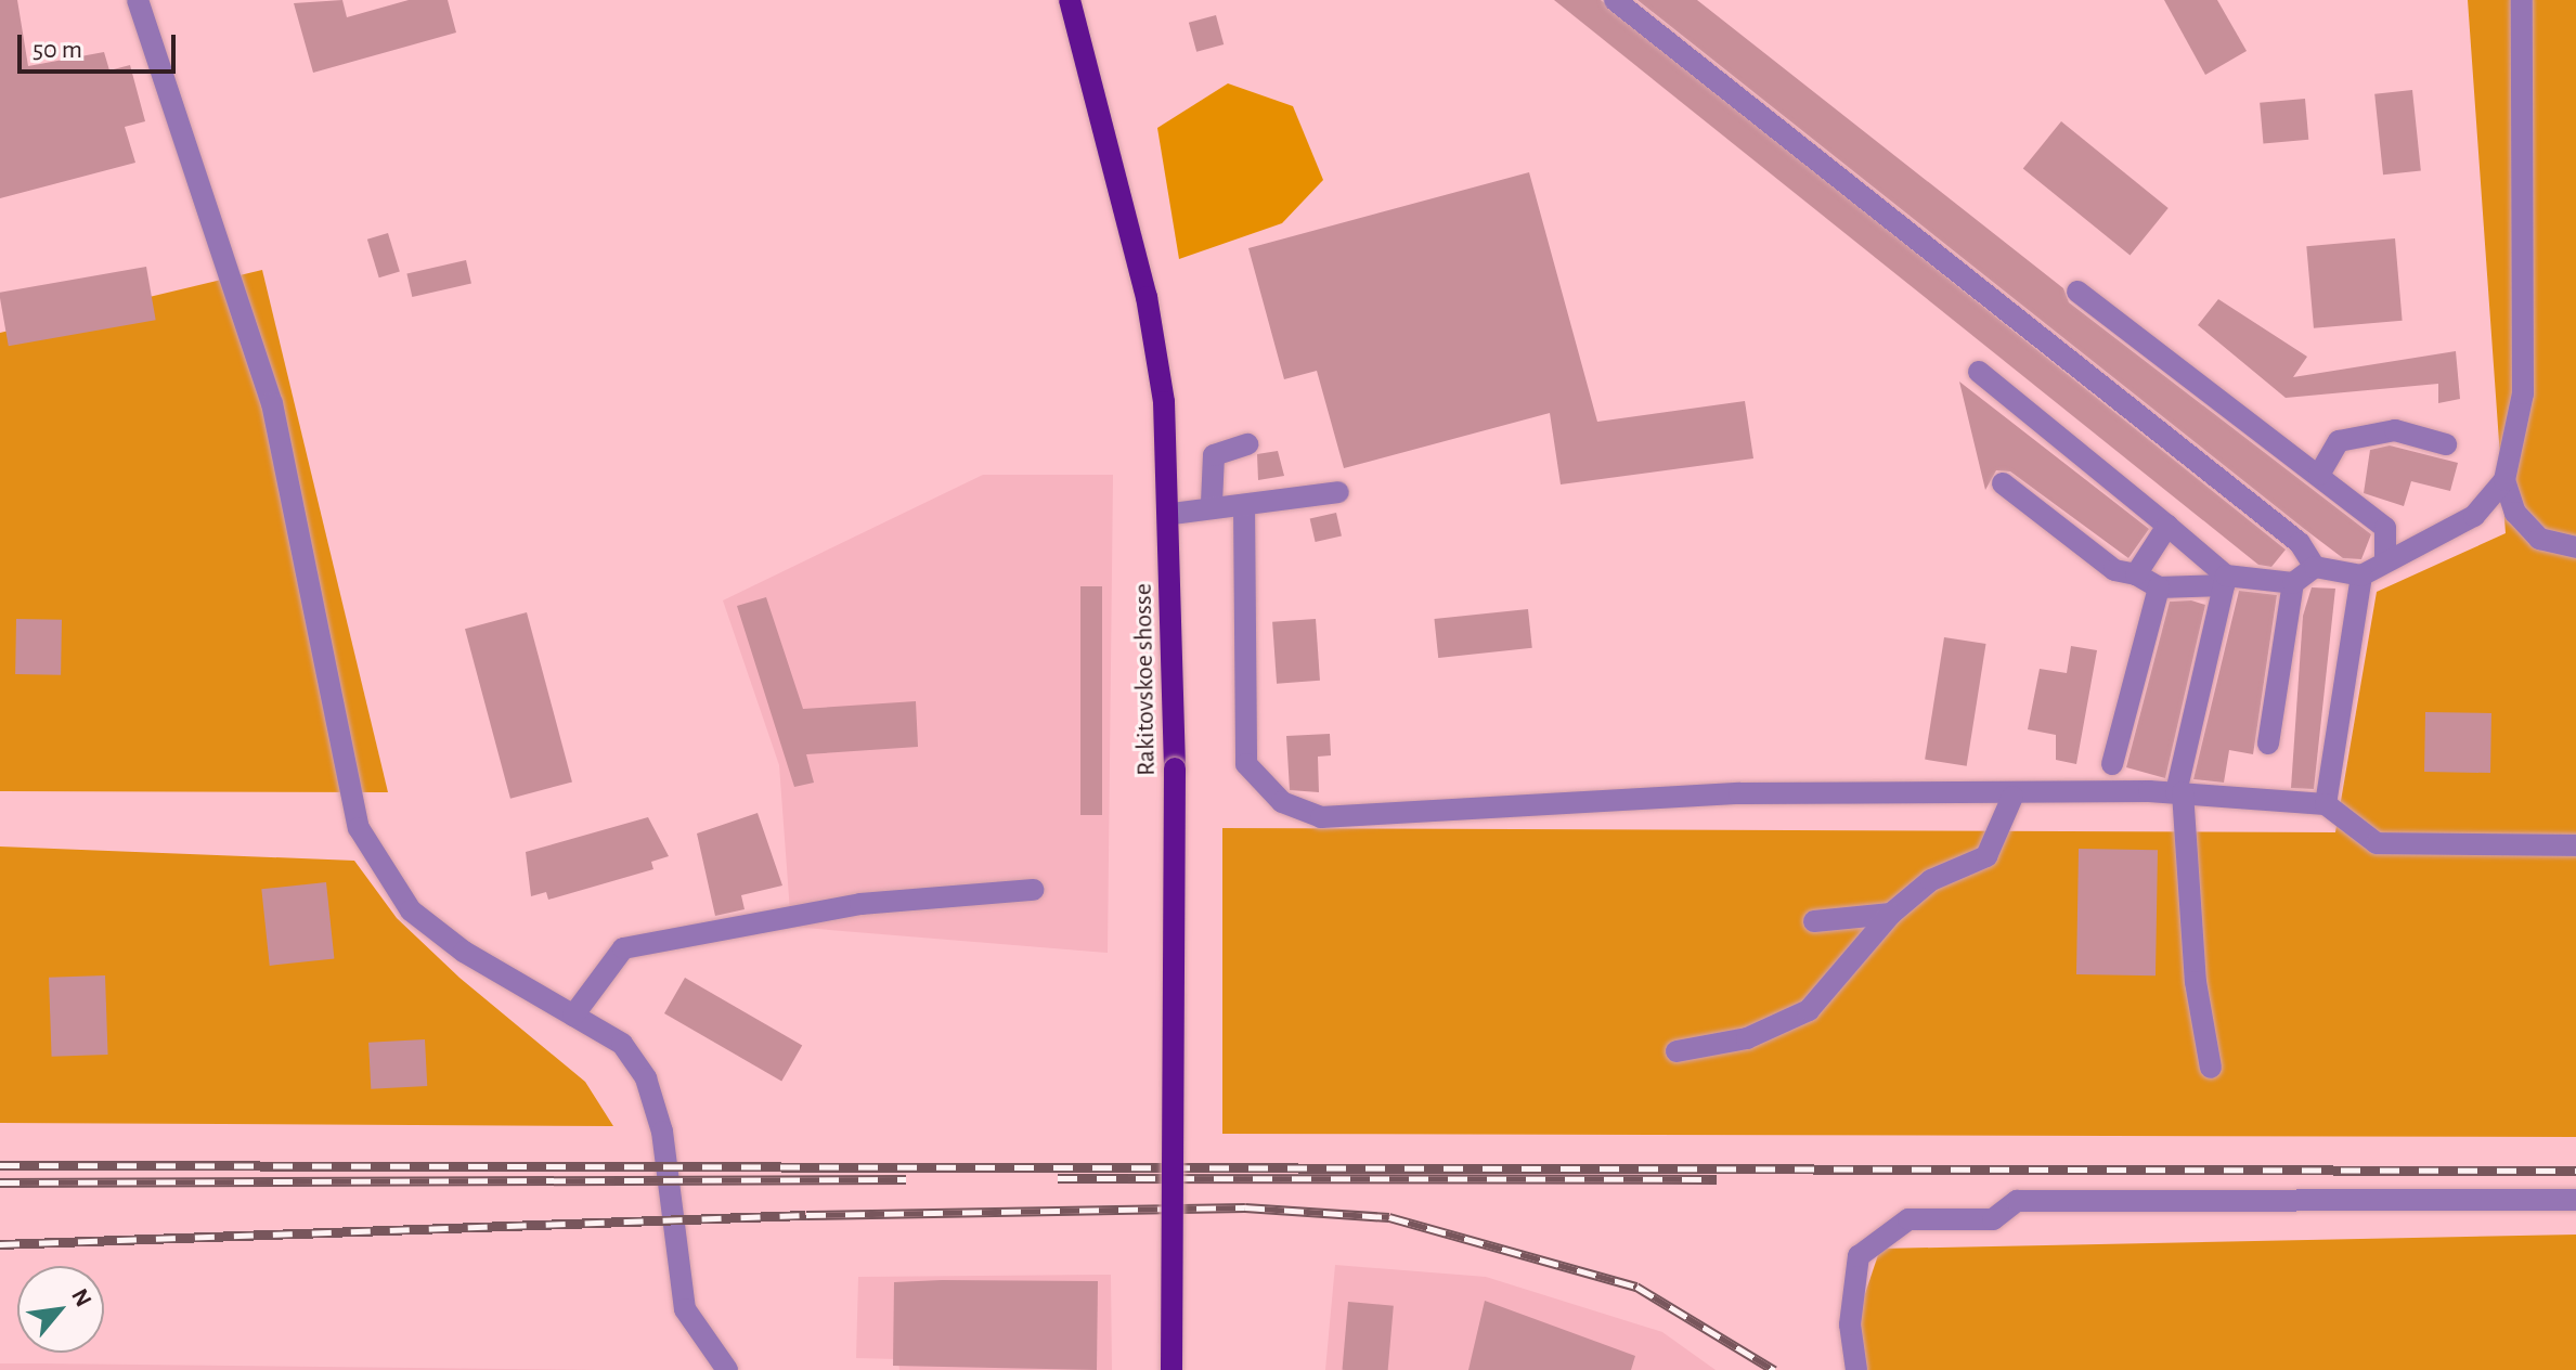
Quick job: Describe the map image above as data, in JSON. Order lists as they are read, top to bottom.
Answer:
{
  "streets": {
    "main road": ["Rakitovskoe shosse"]
  },
  "scale_bar": "50 m",
  "north": "top right"
}
